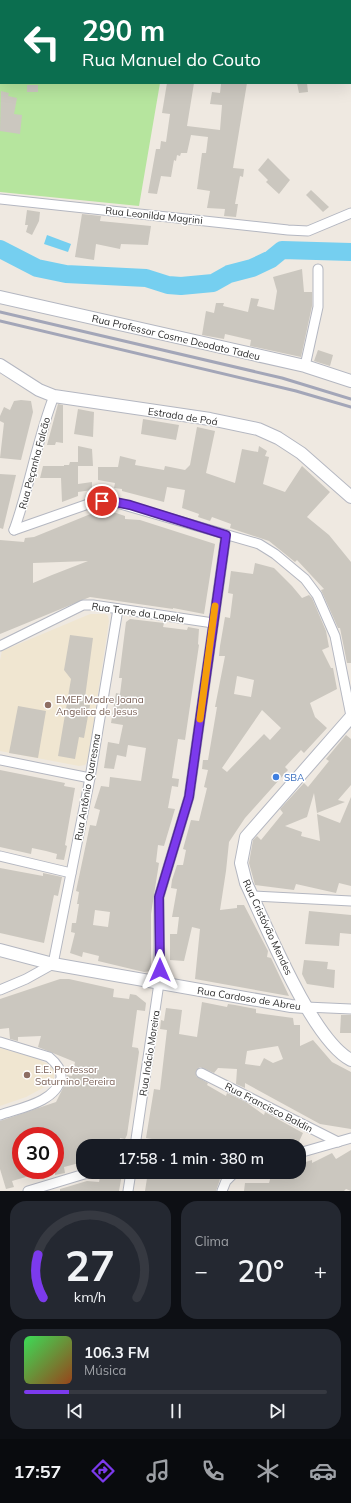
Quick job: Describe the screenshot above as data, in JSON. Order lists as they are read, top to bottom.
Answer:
{
  "streets": {
    "main road": [
      "Rua Professor Cosme Deodato Tadeu",
      "Estrada de Poá",
      "Rua Cristóvão Mendes",
      "Rua Cardoso de Abreu"
    ],
    "street": [
      "Rua Leonilda Magrini",
      "Rua Peçanha Falcão",
      "Rua Torre da Lapela",
      "Rua Antônio Quaresma",
      "Rua Inácio Moreira",
      "Rua Francisco Baldin"
    ]
  },
  "crossings": [
    ["Estrada de Poá", "Rua Peçanha Falcão"],
    ["Rua Peçanha Falcão", "Rua Inácio Moreira"],
    ["Rua Torre da Lapela", "Rua Antônio Quaresma"],
    ["Rua Torre da Lapela", "Rua Inácio Moreira"],
    ["Rua Antônio Quaresma", "Rua Cardoso de Abreu"],
    ["Rua Cristóvão Mendes", "Rua Cardoso de Abreu"],
    ["Rua Cardoso de Abreu", "Rua Inácio Moreira"]
  ],
  "places": ["EMEF Madre Joana Angelica de Jesus", "SBA", "E.E. Professor Saturnino Pereira"],
  "page": {
    "turn": ["290 m", "Rua Manuel do Couto"],
    "limit": "30",
    "trip": "17:58 · 1 min · 380 m",
    "tile": "Clima",
    "heat": ["−", "20°", "+"],
    "song": ["106.3 FM", "Música"],
    "tabs": "17:57",
    "gauge": ["27", "km/h"]
  }
}
